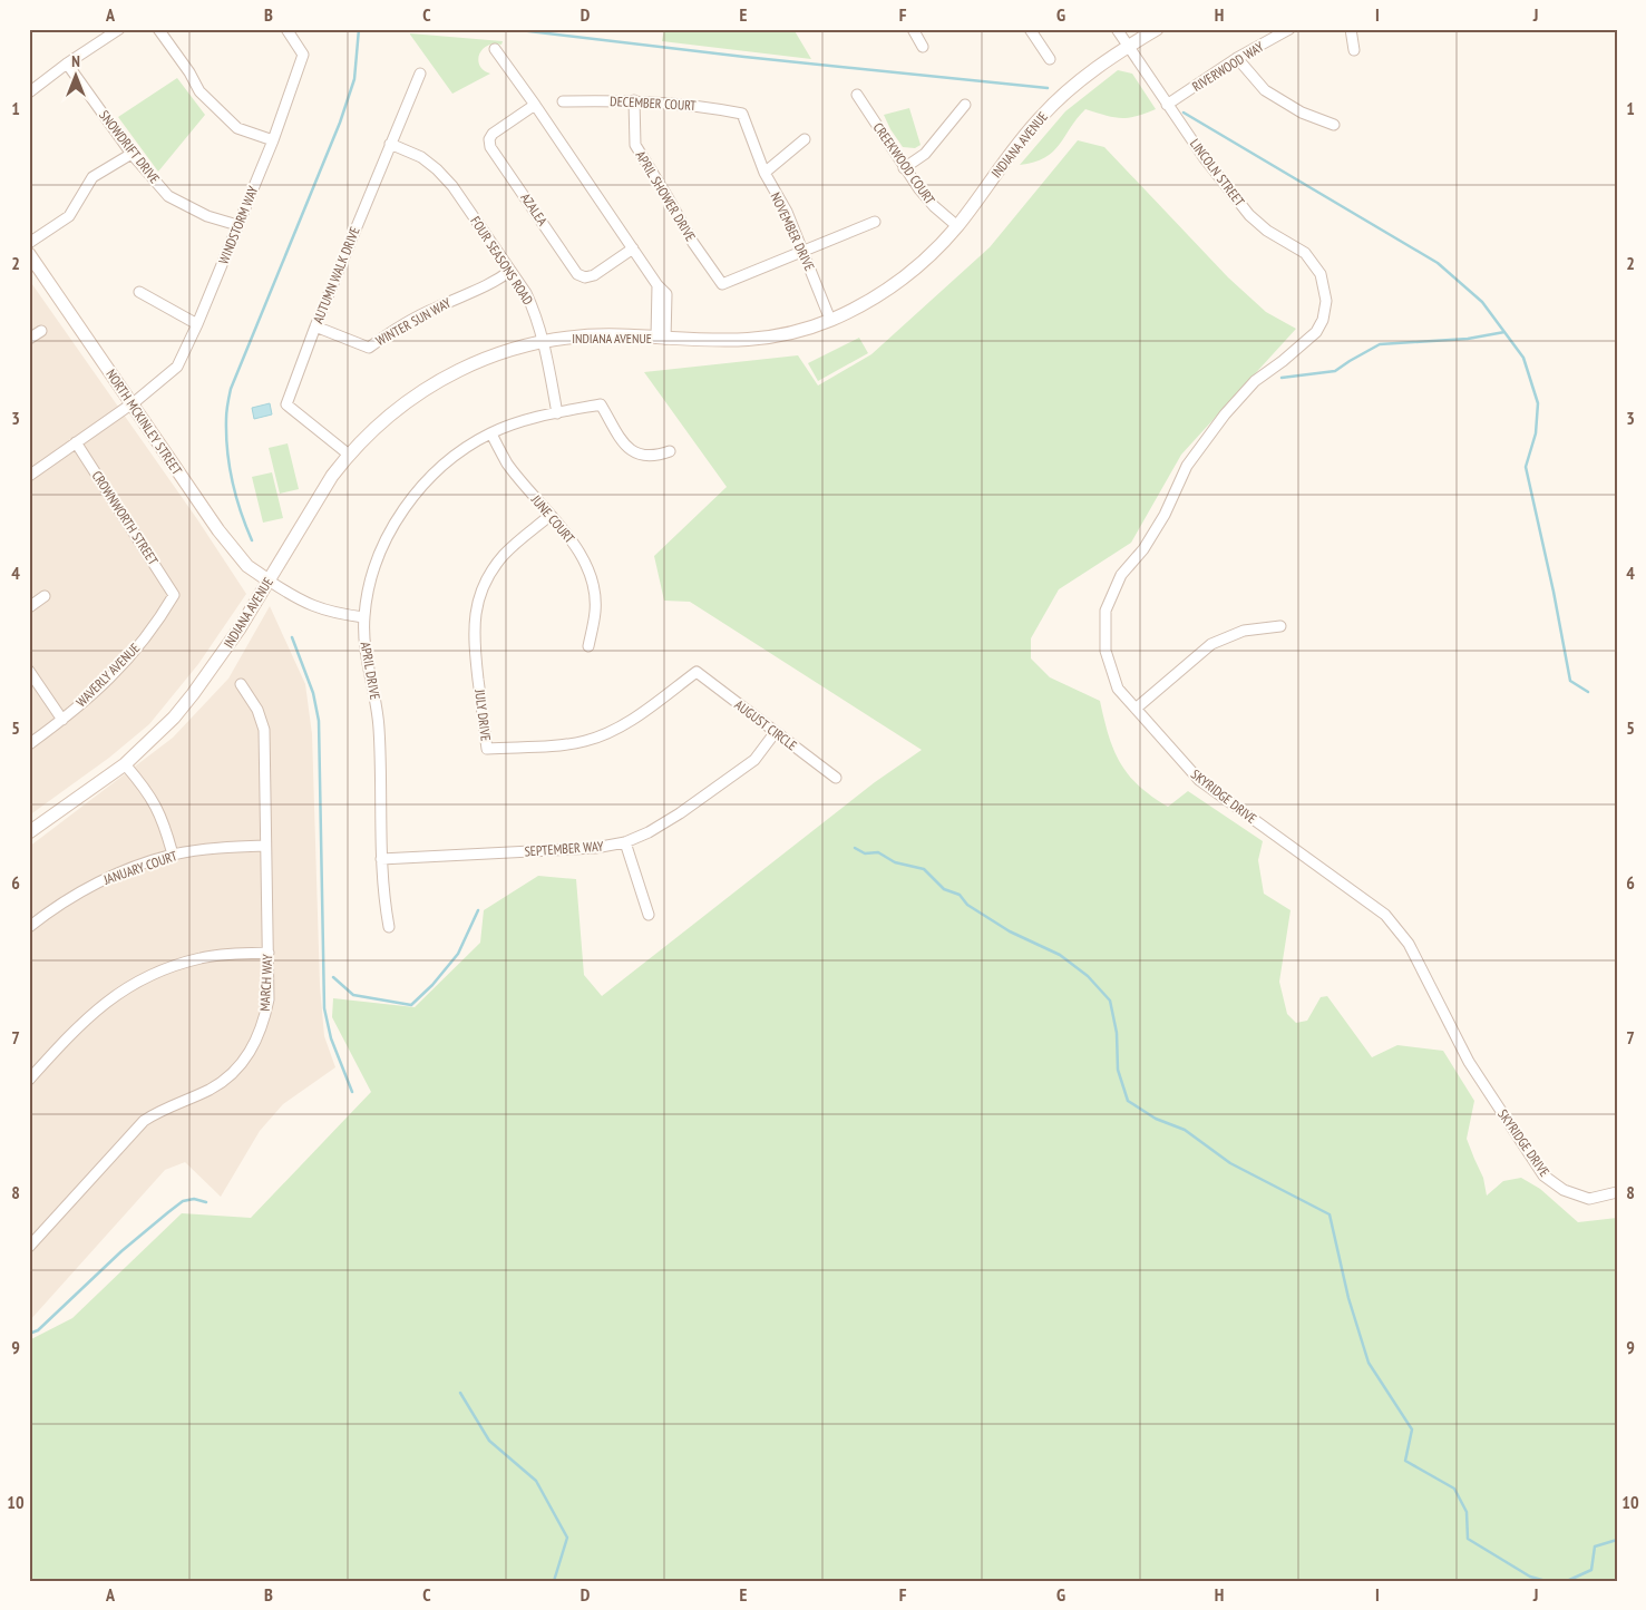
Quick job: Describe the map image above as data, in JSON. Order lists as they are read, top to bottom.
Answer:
{
  "streets": {
    "street": [
      "RIVERWOOD WAY",
      "DECEMBER COURT",
      "INDIANA AVENUE",
      "SNOWDRIFT DRIVE",
      "CREEKWOOD COURT",
      "LINCOLN STREET",
      "APRIL SHOWER DRIVE",
      "AZALEA",
      "WINDSTORM WAY",
      "NOVEMBER DRIVE",
      "FOUR SEASONS ROAD",
      "AUTUMN WALK DRIVE",
      "WINTER SUN WAY",
      "NORTH MCKINLEY STREET",
      "CROWNWORTH STREET",
      "JUNE COURT",
      "APRIL DRIVE",
      "WAVERLY AVENUE",
      "JULY DRIVE",
      "AUGUST CIRCLE",
      "SKYRIDGE DRIVE",
      "SEPTEMBER WAY",
      "JANUARY COURT",
      "MARCH WAY"
    ]
  },
  "crossings": [
    ["RIVERWOOD WAY", "LINCOLN STREET"],
    ["DECEMBER COURT", "APRIL SHOWER DRIVE"],
    ["DECEMBER COURT", "NOVEMBER DRIVE"],
    ["INDIANA AVENUE", "CREEKWOOD COURT"],
    ["INDIANA AVENUE", "LINCOLN STREET"],
    ["INDIANA AVENUE", "NOVEMBER DRIVE"],
    ["INDIANA AVENUE", "FOUR SEASONS ROAD"],
    ["INDIANA AVENUE", "AUTUMN WALK DRIVE"],
    ["INDIANA AVENUE", "NORTH MCKINLEY STREET"],
    ["SNOWDRIFT DRIVE", "WINDSTORM WAY"],
    ["LINCOLN STREET", "SKYRIDGE DRIVE"],
    ["APRIL SHOWER DRIVE", "NOVEMBER DRIVE"],
    ["WINDSTORM WAY", "NORTH MCKINLEY STREET"],
    ["WINDSTORM WAY", "CROWNWORTH STREET"],
    ["FOUR SEASONS ROAD", "AUTUMN WALK DRIVE"],
    ["FOUR SEASONS ROAD", "WINTER SUN WAY"],
    ["FOUR SEASONS ROAD", "APRIL DRIVE"],
    ["AUTUMN WALK DRIVE", "WINTER SUN WAY"],
    ["CROWNWORTH STREET", "WAVERLY AVENUE"],
    ["JUNE COURT", "APRIL DRIVE"],
    ["JUNE COURT", "JULY DRIVE"],
    ["APRIL DRIVE", "SEPTEMBER WAY"],
    ["JULY DRIVE", "AUGUST CIRCLE"],
    ["AUGUST CIRCLE", "SEPTEMBER WAY"],
    ["JANUARY COURT", "MARCH WAY"]
  ],
  "north": "top",
  "grid": {
    "columns": [
      "A",
      "B",
      "C",
      "D",
      "E",
      "F",
      "G",
      "H",
      "I",
      "J"
    ],
    "rows": [
      "1",
      "2",
      "3",
      "4",
      "5",
      "6",
      "7",
      "8",
      "9",
      "10"
    ]
  }
}
